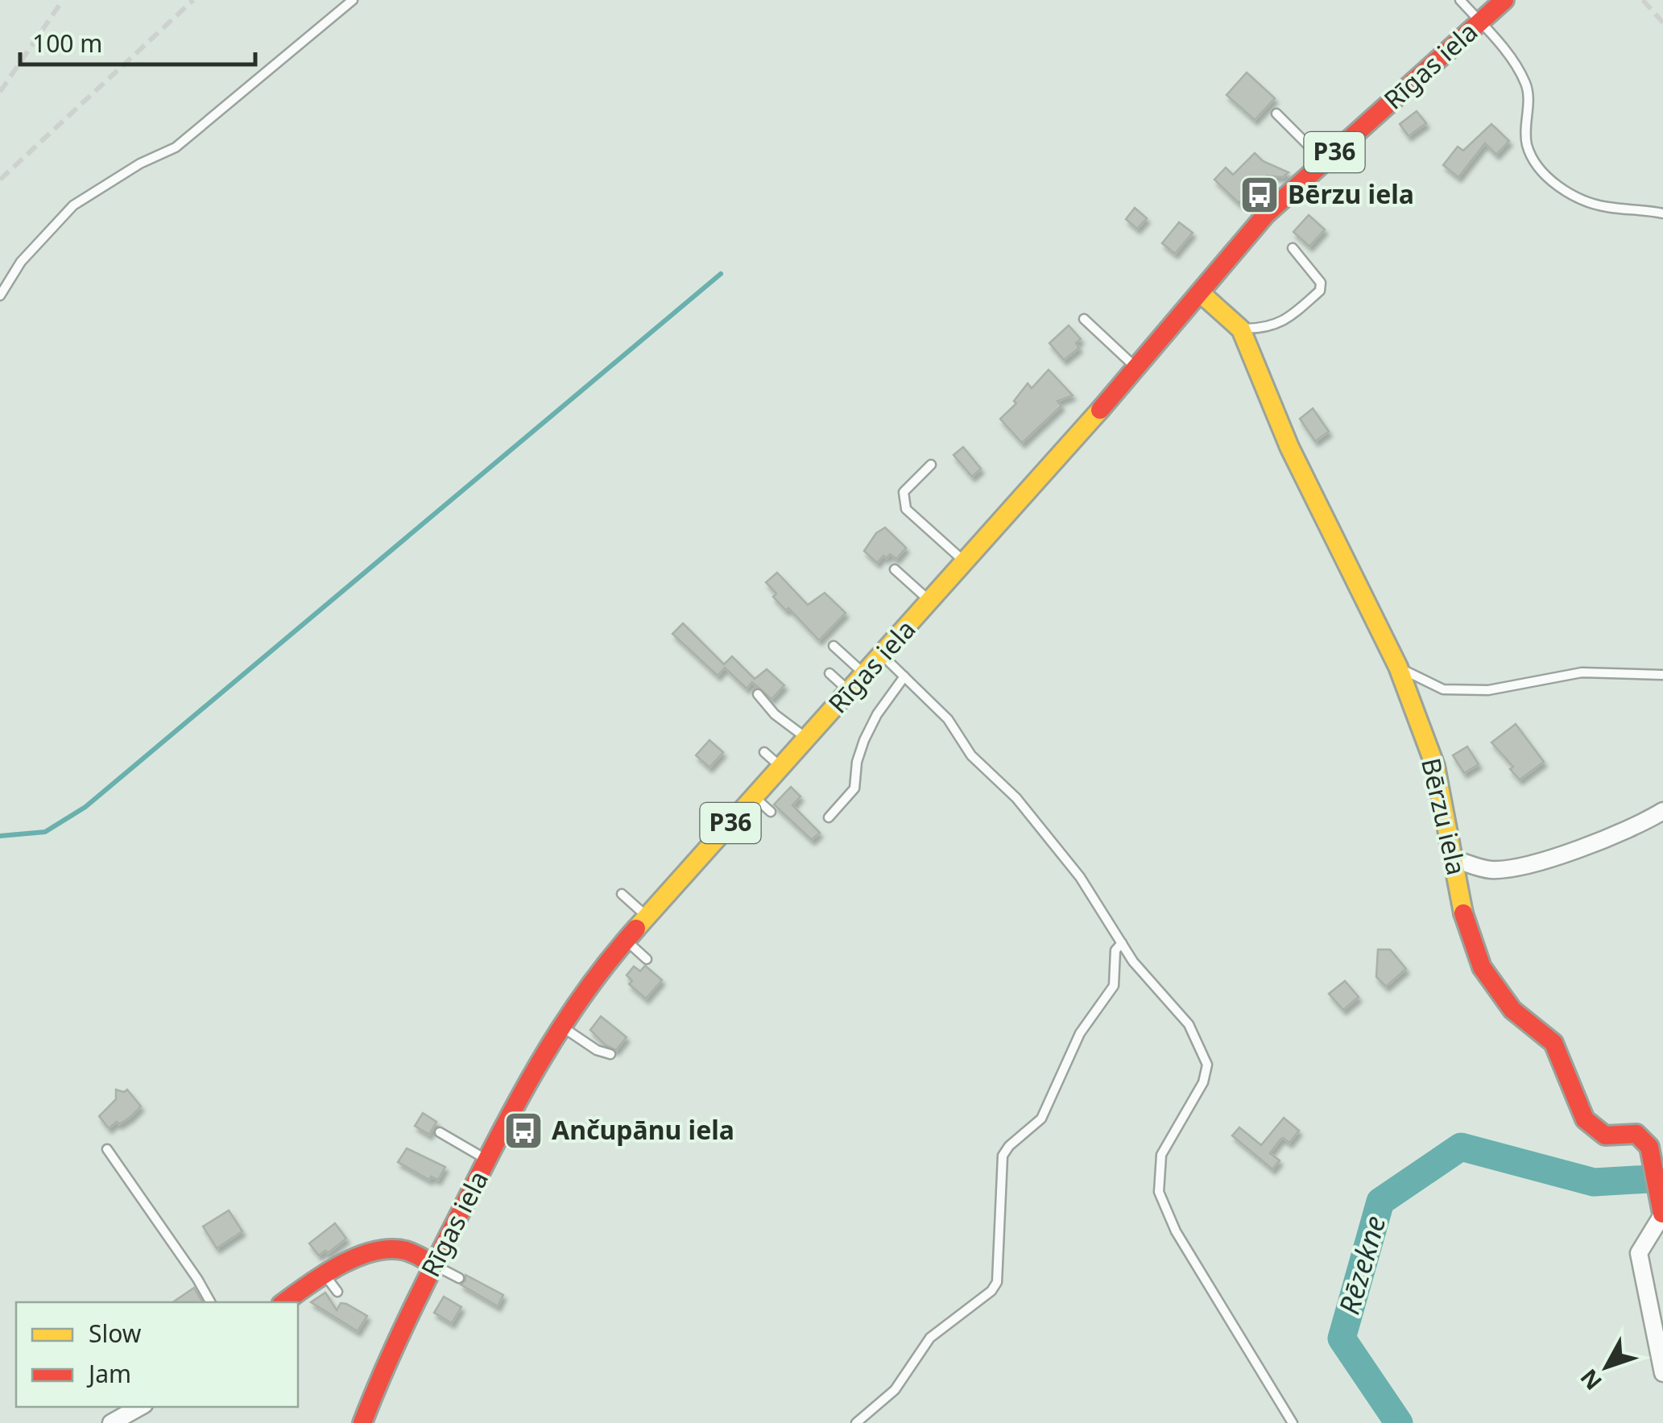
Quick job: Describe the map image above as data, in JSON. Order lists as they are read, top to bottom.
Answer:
{
  "streets": {
    "main road": ["Rīgas iela", "P36", "Bērzu iela"]
  },
  "crossings": [
    ["Rīgas iela", "Bērzu iela"]
  ],
  "water": ["Rēzekne"],
  "places": {
    "bus stop": ["Bērzu iela", "Ančupānu iela"]
  },
  "legend": ["Slow", "Jam"],
  "scale_bar": "100 m",
  "north": "bottom left"
}
